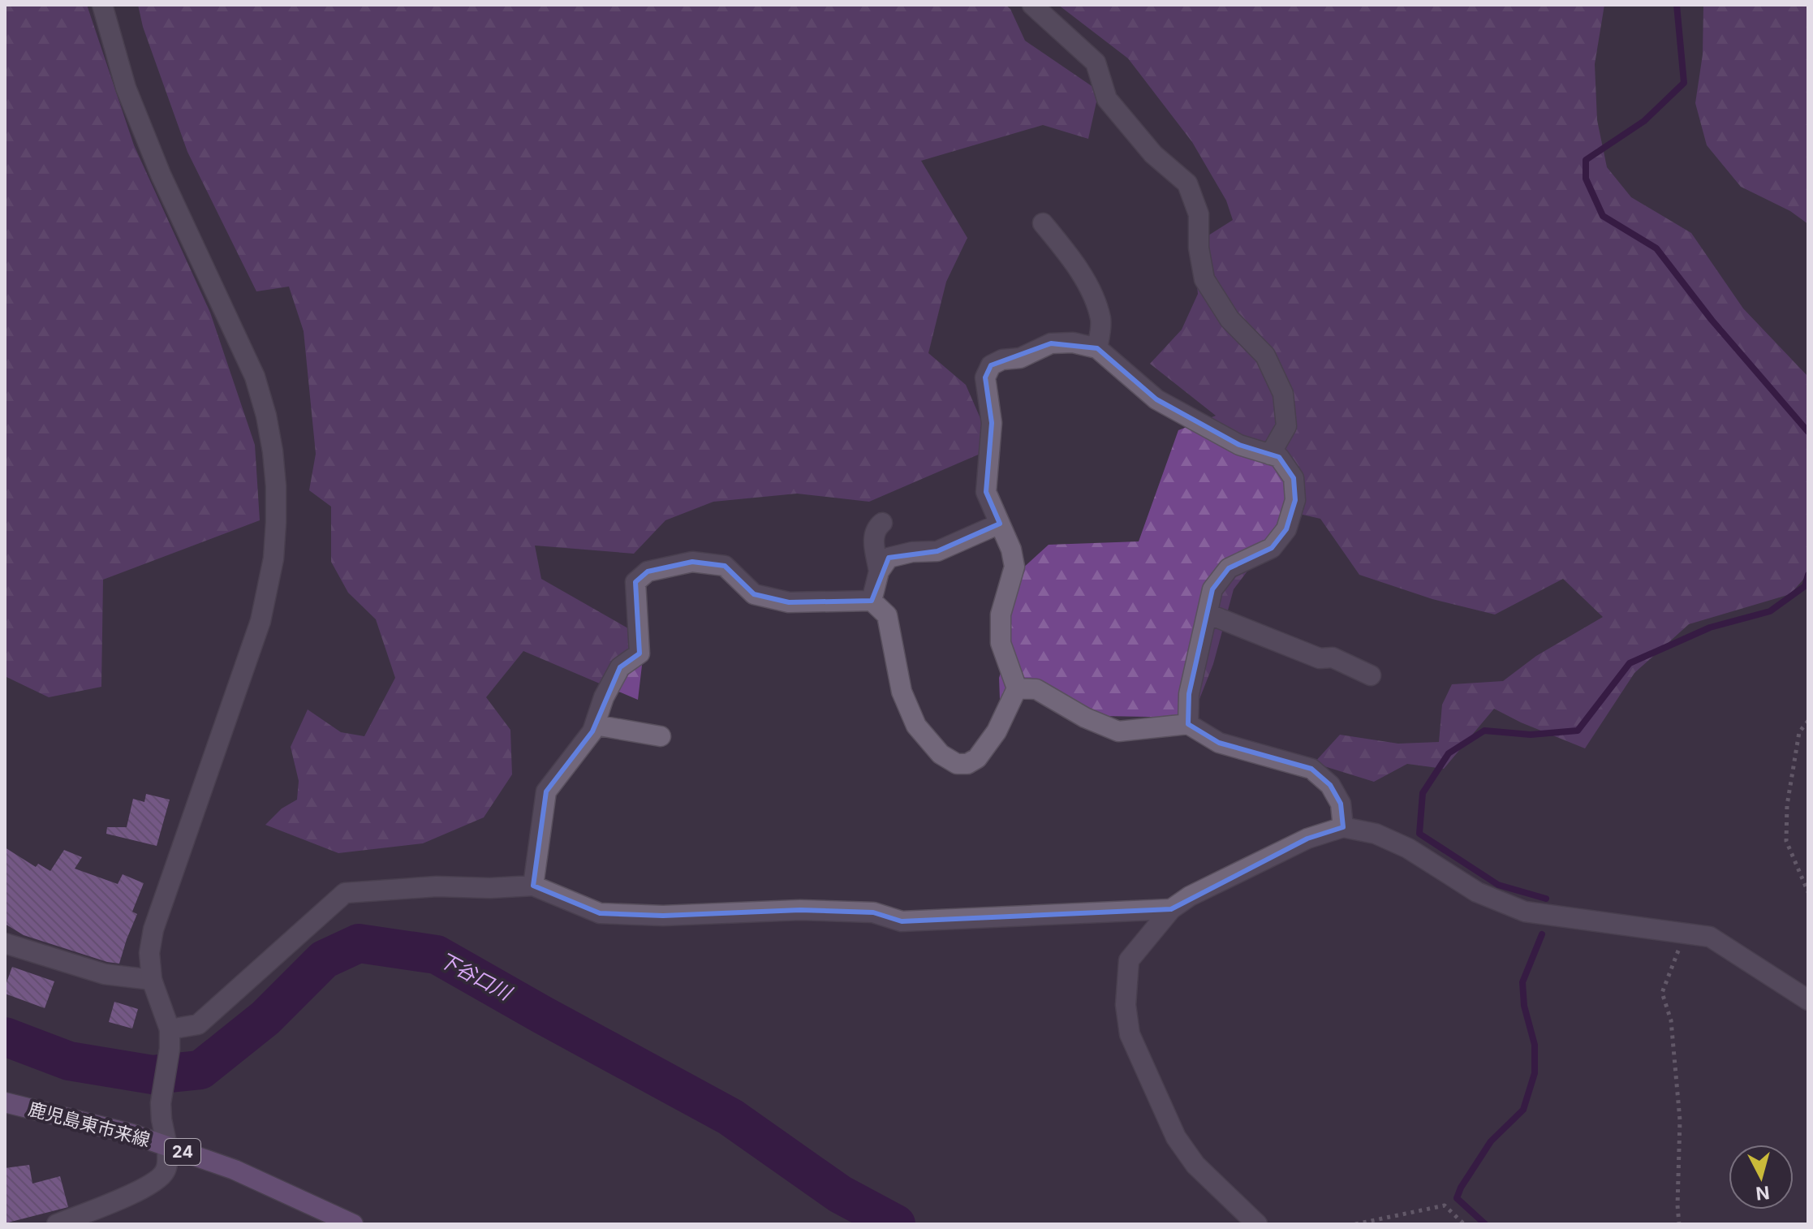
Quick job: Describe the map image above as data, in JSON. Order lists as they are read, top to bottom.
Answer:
{
  "streets": {
    "main road": ["鹿児島東市来線", "24"]
  },
  "water": ["下谷口川"],
  "north": "bottom"
}
